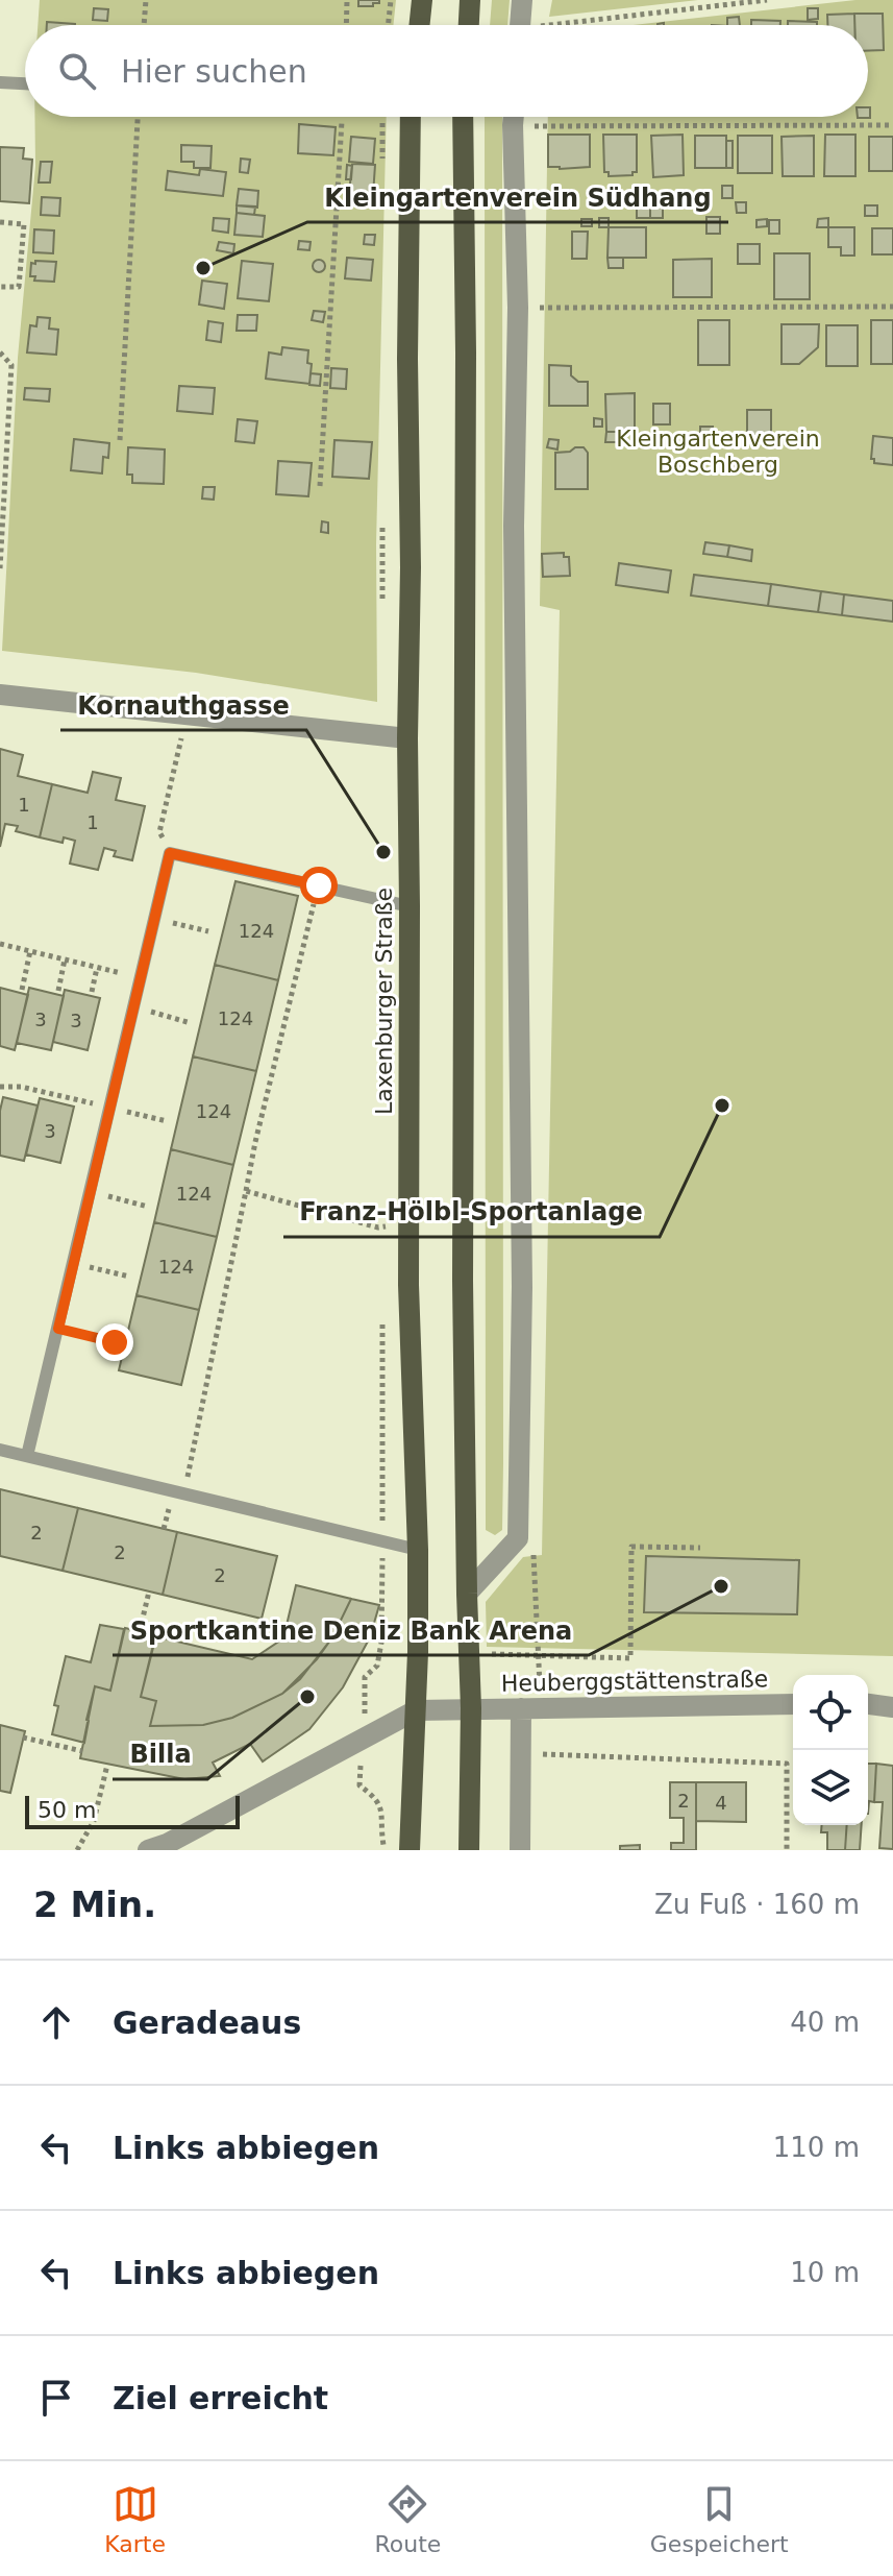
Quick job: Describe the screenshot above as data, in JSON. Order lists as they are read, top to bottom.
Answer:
{
  "streets": {
    "main road": ["Laxenburger Straße"],
    "street": ["Heuberggstättenstraße"]
  },
  "crossings": [
    ["Laxenburger Straße", "Heuberggstättenstraße"]
  ],
  "parks": ["Kleingartenverein Boschberg"],
  "places": [
    "Kleingartenverein Südhang",
    "Kornauthgasse",
    "Franz-Hölbl-Sportanlage",
    "Sportkantine Deniz Bank Arena",
    "Billa"
  ],
  "house_numbers": [
    "1",
    "1",
    "124",
    "124",
    "3",
    "3",
    "124",
    "3",
    "124",
    "124",
    "2",
    "2",
    "2",
    "2",
    "4"
  ],
  "scale_bar": "50 m",
  "page": {
    "search": "Hier suchen",
    "scale": "50 m",
    "heading": ["2 Min.", "Zu Fuß · 160 m"],
    "list": [
      ["Geradeaus", "40 m"],
      ["Links abbiegen", "110 m"],
      ["Links abbiegen", "10 m"],
      "Ziel erreicht"
    ],
    "nav": ["Karte", "Route", "Gespeichert"]
  }
}
